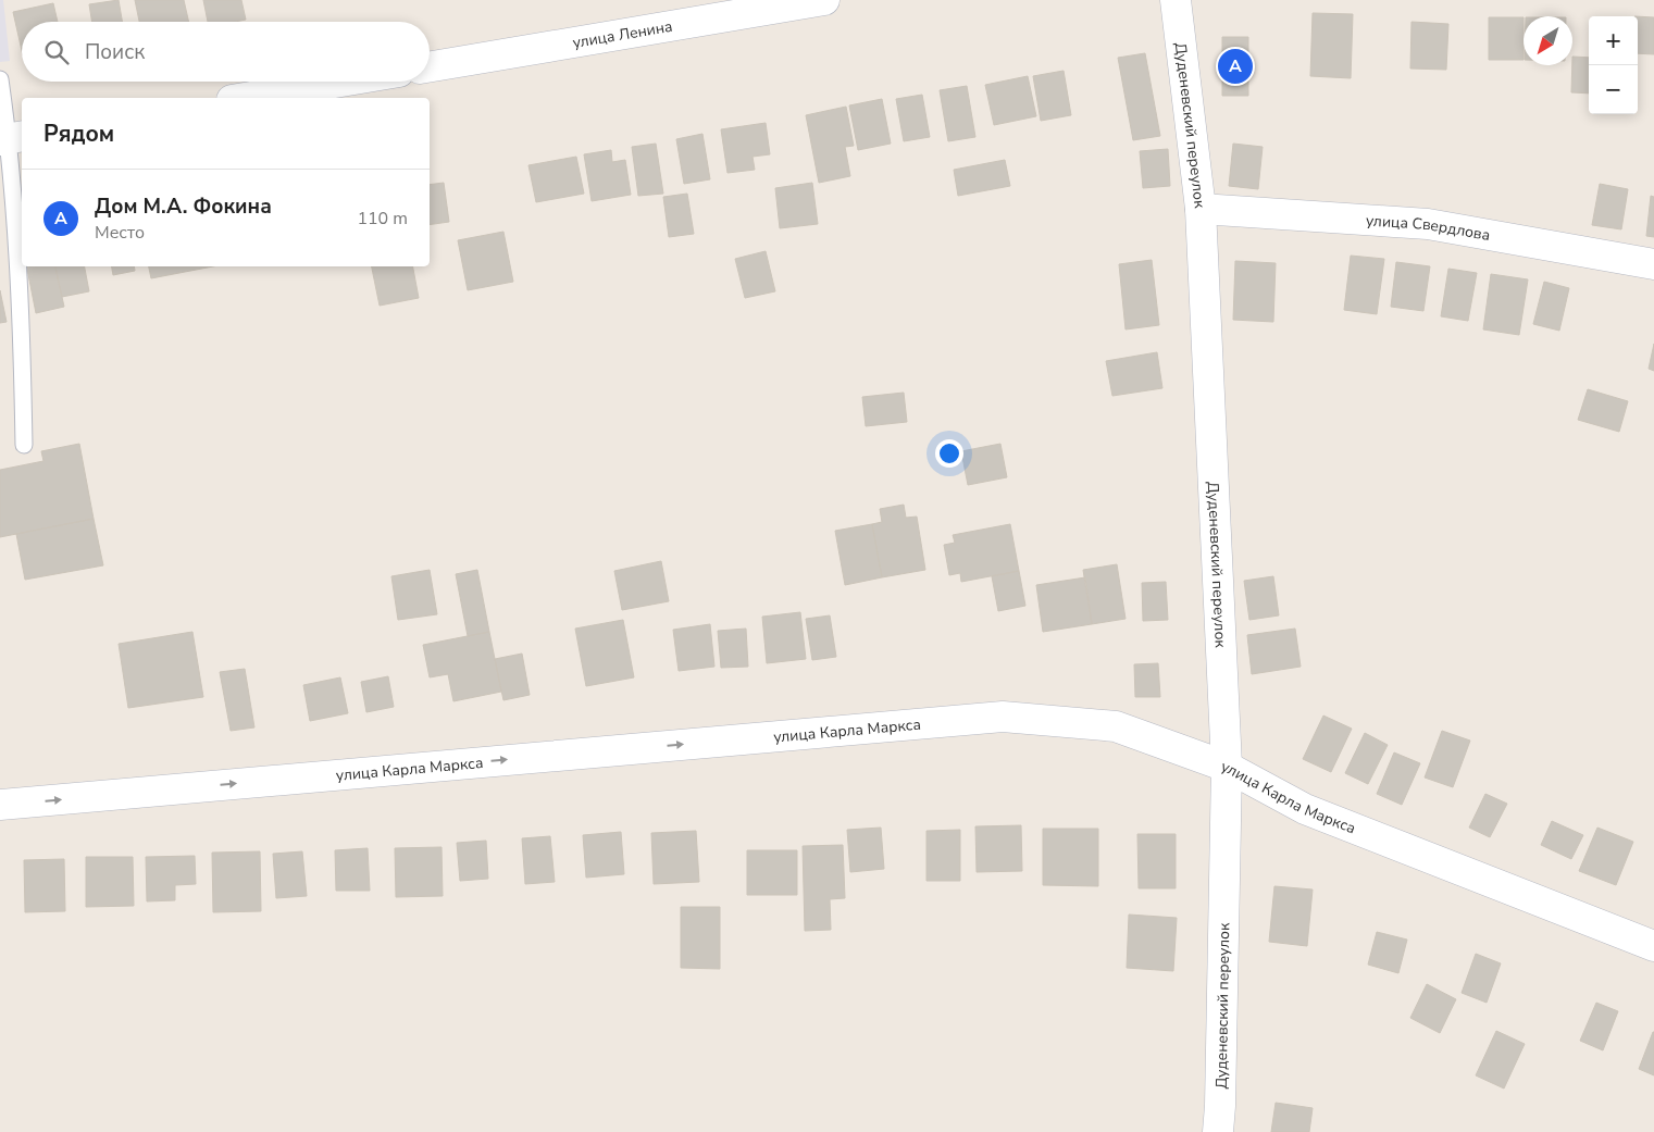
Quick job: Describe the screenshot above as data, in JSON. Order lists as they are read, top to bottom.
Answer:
{
  "streets": {
    "street": [
      "улица Ленина",
      "Дуденевский переулок",
      "улица Свердлова",
      "улица Карла Маркса"
    ]
  },
  "crossings": [
    ["Дуденевский переулок", "улица Свердлова"],
    ["Дуденевский переулок", "улица Карла Маркса"]
  ],
  "one_way": ["улица Карла Маркса"],
  "north": "bottom left",
  "page": {
    "map_buttons": ["+", "−"],
    "search": "Поиск",
    "pins": "A",
    "heading": "Рядом",
    "list": [
      {
        "mark": "A",
        "name": "Дом М.А. Фокина",
        "note": "Место",
        "value": "110 m"
      }
    ]
  }
}
